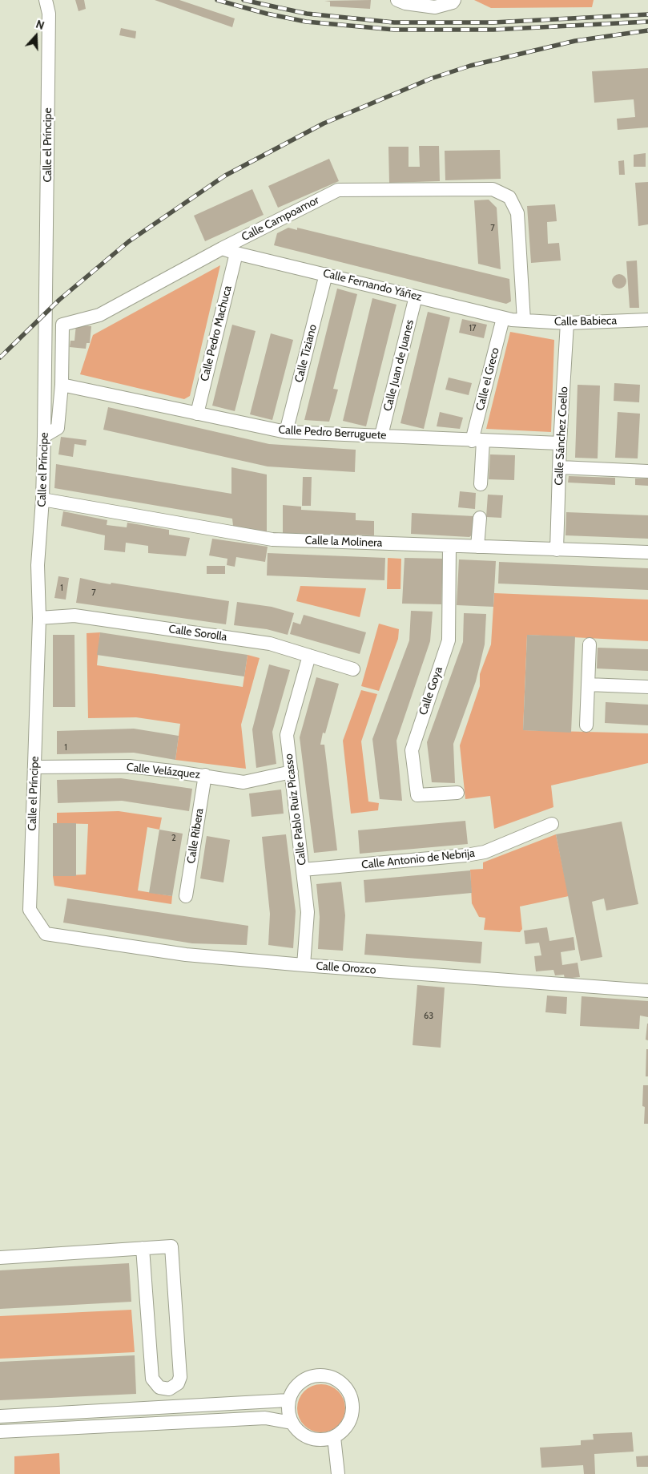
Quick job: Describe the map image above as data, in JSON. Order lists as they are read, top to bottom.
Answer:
{
  "streets": {
    "street": [
      "Calle el Príncipe",
      "Calle Campoamor",
      "Calle Fernando Yáñez",
      "Calle Babieca",
      "Calle Pedro Machuca",
      "Calle Tiziano",
      "Calle Juan de Juanes",
      "Calle el Greco",
      "Calle Pedro Berruguete",
      "Calle Sánchez Coello",
      "Calle la Molinera",
      "Calle Sorolla",
      "Calle Goya",
      "Calle Velázquez",
      "Calle Pablo Ruiz Picasso",
      "Calle Ribera",
      "Calle Antonio de Nebrija",
      "Calle Orozco"
    ]
  },
  "crossings": [
    ["Calle el Príncipe", "Calle Campoamor"],
    ["Calle el Príncipe", "Calle la Molinera"],
    ["Calle el Príncipe", "Calle Sorolla"],
    ["Calle el Príncipe", "Calle Velázquez"],
    ["Calle el Príncipe", "Calle Orozco"],
    ["Calle Campoamor", "Calle Fernando Yáñez"],
    ["Calle Campoamor", "Calle Babieca"],
    ["Calle Campoamor", "Calle Pedro Berruguete"],
    ["Calle Fernando Yáñez", "Calle Babieca"],
    ["Calle Fernando Yáñez", "Calle Pedro Machuca"],
    ["Calle Fernando Yáñez", "Calle Tiziano"],
    ["Calle Fernando Yáñez", "Calle Juan de Juanes"],
    ["Calle Fernando Yáñez", "Calle el Greco"],
    ["Calle Babieca", "Calle Sánchez Coello"],
    ["Calle Pedro Machuca", "Calle Pedro Berruguete"],
    ["Calle Tiziano", "Calle Pedro Berruguete"],
    ["Calle Juan de Juanes", "Calle Pedro Berruguete"],
    ["Calle el Greco", "Calle Pedro Berruguete"],
    ["Calle Pedro Berruguete", "Calle Sánchez Coello"],
    ["Calle Sánchez Coello", "Calle la Molinera"],
    ["Calle la Molinera", "Calle Goya"],
    ["Calle Sorolla", "Calle Pablo Ruiz Picasso"],
    ["Calle Velázquez", "Calle Pablo Ruiz Picasso"],
    ["Calle Velázquez", "Calle Ribera"],
    ["Calle Pablo Ruiz Picasso", "Calle Antonio de Nebrija"],
    ["Calle Pablo Ruiz Picasso", "Calle Orozco"]
  ],
  "house_numbers": [
    "7",
    "17",
    "1",
    "7",
    "1",
    "2",
    "63"
  ],
  "north": "top"
}
